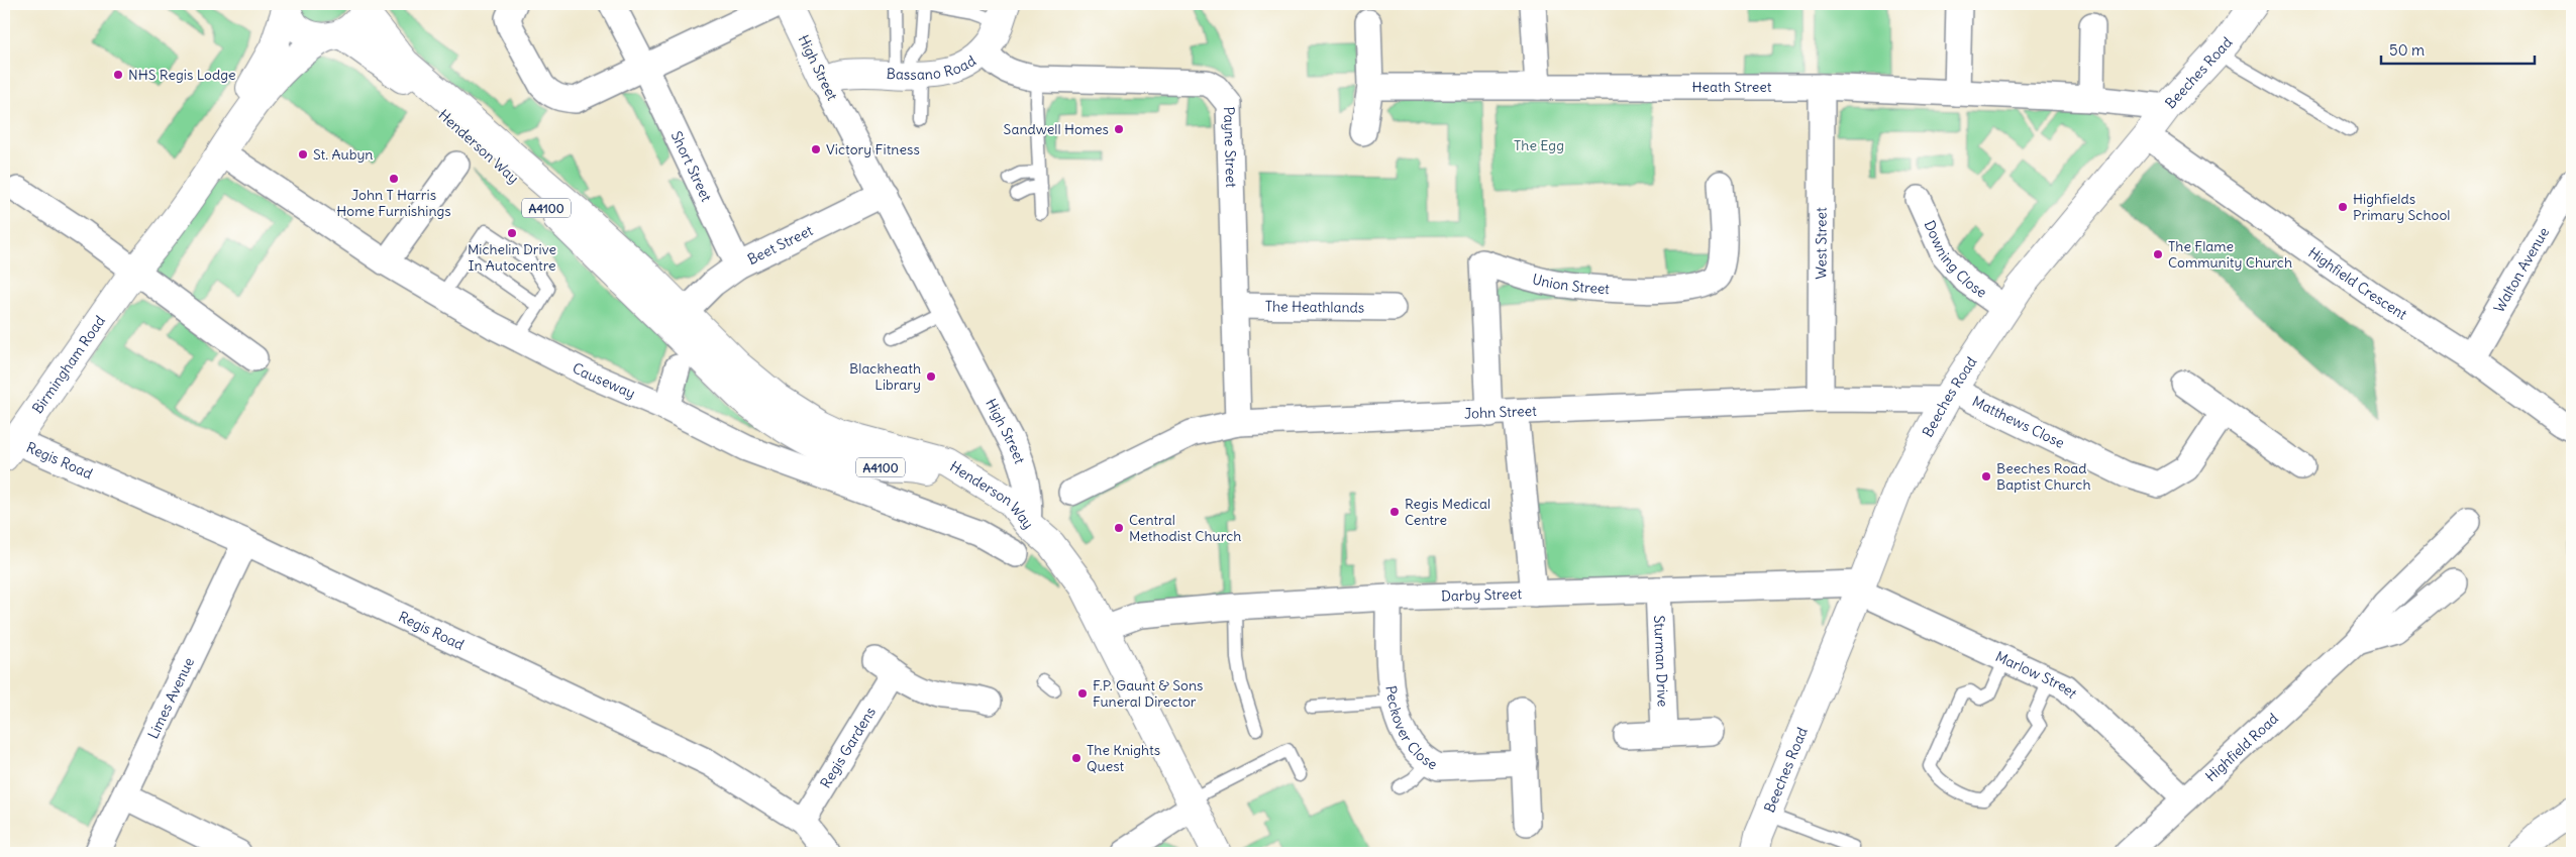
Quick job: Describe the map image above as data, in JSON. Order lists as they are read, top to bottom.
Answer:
{
  "streets": {
    "main road": [
      "Bassano Road",
      "High Street",
      "Beeches Road",
      "Henderson Way",
      "A4100",
      "Birmingham Road"
    ],
    "street": [
      "Heath Street",
      "Payne Street",
      "Short Street",
      "West Street",
      "Beet Street",
      "Downing Close",
      "Walton Avenue",
      "Union Street",
      "Highfield Crescent",
      "The Heathlands",
      "Causeway",
      "John Street",
      "Matthews Close",
      "Regis Road",
      "Darby Street",
      "Sturman Drive",
      "Marlow Street",
      "Limes Avenue",
      "Peckover Close",
      "Regis Gardens",
      "Highfield Road"
    ]
  },
  "crossings": [
    ["Bassano Road", "High Street"],
    ["Bassano Road", "Payne Street"],
    ["High Street", "Henderson Way"],
    ["High Street", "A4100"],
    ["High Street", "Beet Street"],
    ["Beeches Road", "Heath Street"],
    ["Beeches Road", "Downing Close"],
    ["Beeches Road", "Highfield Crescent"],
    ["Beeches Road", "John Street"],
    ["Beeches Road", "Matthews Close"],
    ["Beeches Road", "Darby Street"],
    ["Beeches Road", "Marlow Street"],
    ["Heath Street", "West Street"],
    ["Henderson Way", "A4100"],
    ["Henderson Way", "Beet Street"],
    ["Henderson Way", "Birmingham Road"],
    ["Payne Street", "The Heathlands"],
    ["Payne Street", "John Street"],
    ["Short Street", "Beet Street"],
    ["A4100", "Darby Street"],
    ["West Street", "John Street"],
    ["Walton Avenue", "Highfield Crescent"],
    ["Union Street", "John Street"],
    ["Birmingham Road", "Causeway"],
    ["Birmingham Road", "Regis Road"],
    ["John Street", "Matthews Close"],
    ["Regis Road", "Limes Avenue"],
    ["Regis Road", "Regis Gardens"],
    ["Darby Street", "Sturman Drive"],
    ["Darby Street", "Marlow Street"],
    ["Darby Street", "Peckover Close"],
    ["Marlow Street", "Highfield Road"]
  ],
  "parks": ["The Egg"],
  "places": [
    "NHS Regis Lodge",
    "Sandwell Homes",
    "Victory Fitness",
    "St. Aubyn",
    "John T Harris Home Furnishings",
    "Highfields Primary School",
    "Michelin Drive In Autocentre",
    "The Flame Community Church",
    "Blackheath Library",
    "Beeches Road Baptist Church",
    "Regis Medical Centre",
    "Central Methodist Church",
    "F.P. Gaunt & Sons Funeral Director",
    "The Knights Quest"
  ],
  "scale_bar": "50 m"
}
